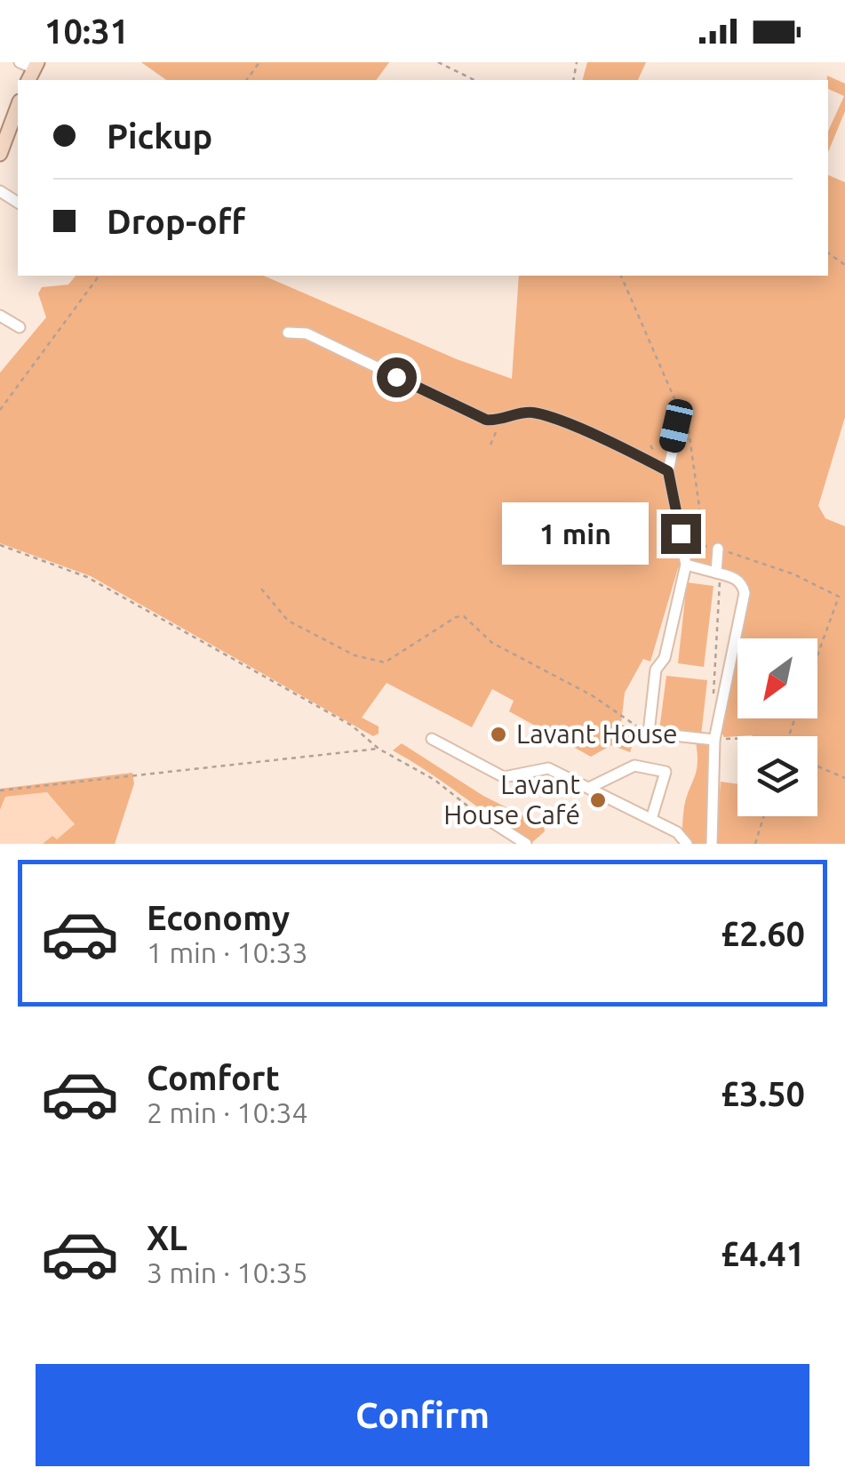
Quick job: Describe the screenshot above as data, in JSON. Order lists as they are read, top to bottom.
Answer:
{
  "places": ["Lavant House", "Lavant House Café"],
  "north": "bottom left",
  "page": {
    "status": "10:31",
    "banner": ["Pickup", "Drop-off"],
    "bubble": "1 min",
    "list": [
      {
        "name": "Economy",
        "note": "1 min · 10:33",
        "value": "£2.60"
      },
      {
        "name": "Comfort",
        "note": "2 min · 10:34",
        "value": "£3.50"
      },
      {
        "name": "XL",
        "note": "3 min · 10:35",
        "value": "£4.41"
      }
    ],
    "buttons": "Confirm"
  }
}
